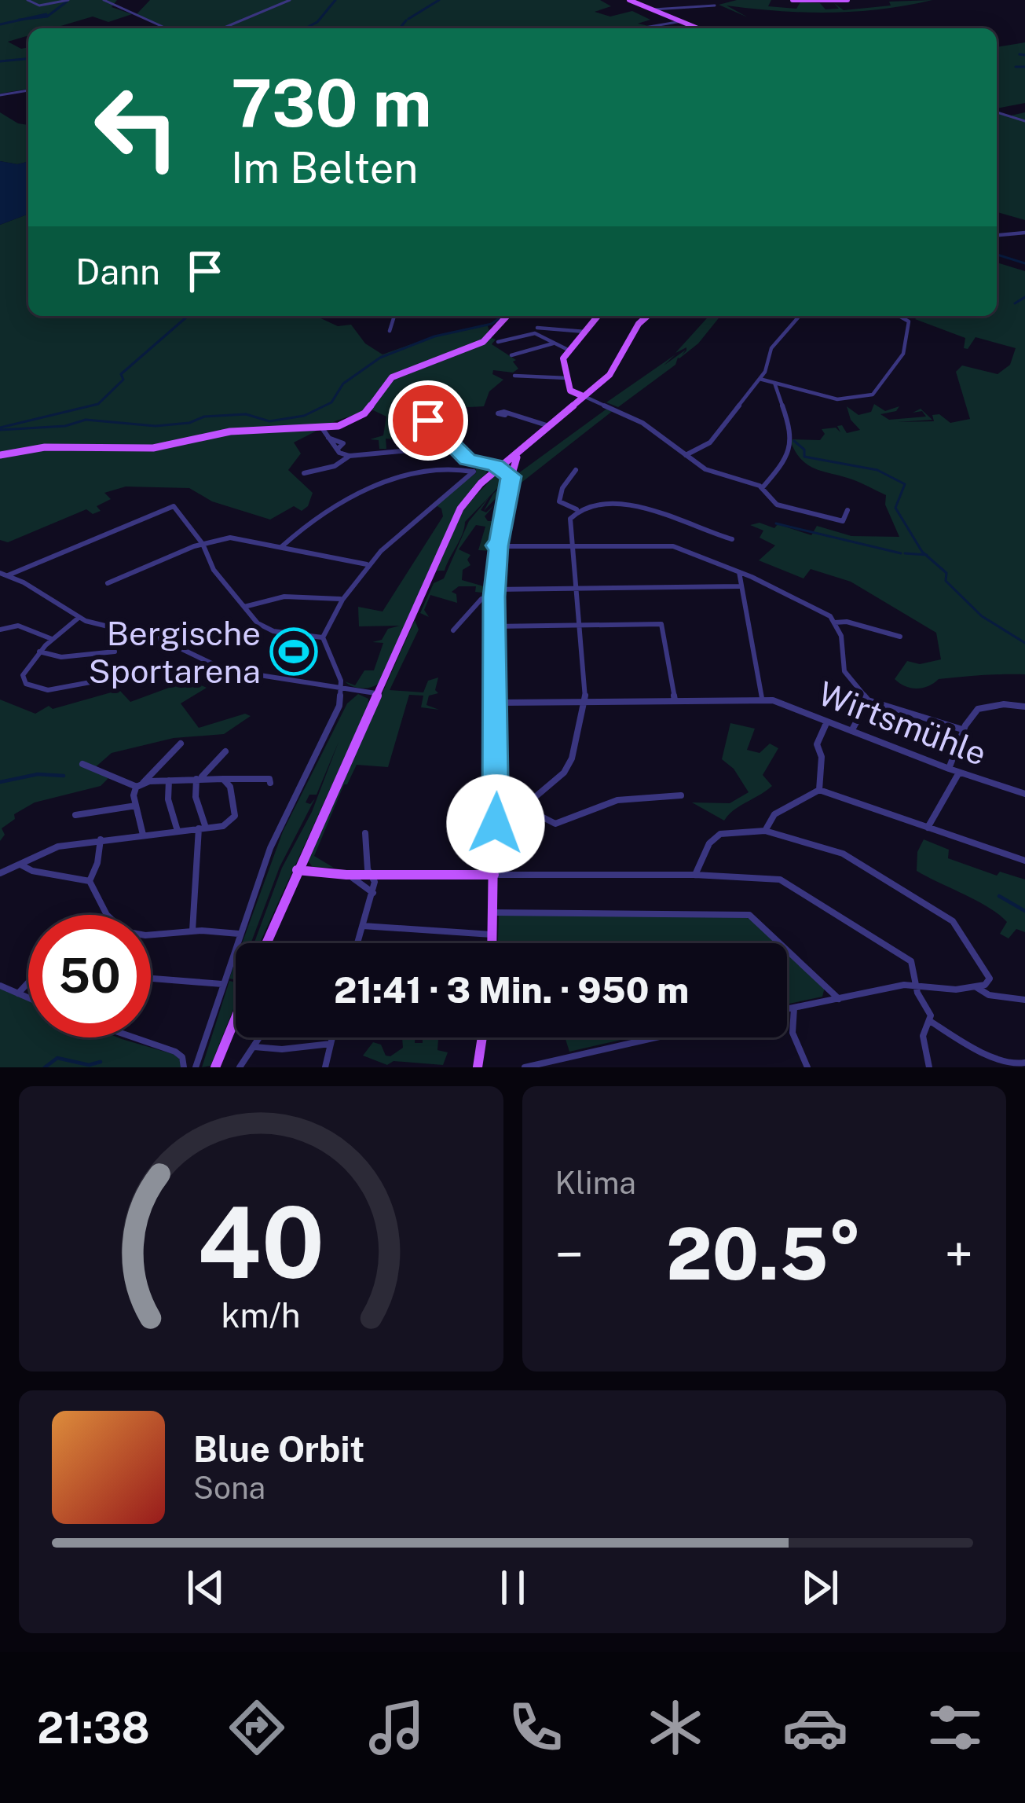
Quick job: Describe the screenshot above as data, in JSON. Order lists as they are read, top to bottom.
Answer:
{
  "streets": {
    "street": ["Wirtsmühle"]
  },
  "places": {
    "sports": ["Bergische Sportarena"]
  },
  "page": {
    "turn": ["730 m", "Im Belten"],
    "then": "Dann",
    "limit": "50",
    "trip": "21:41 · 3 Min. · 950 m",
    "tile": "Klima",
    "heat": ["−", "20.5°", "+"],
    "song": ["Blue Orbit", "Sona"],
    "tabs": "21:38",
    "gauge": ["40", "km/h"]
  }
}
